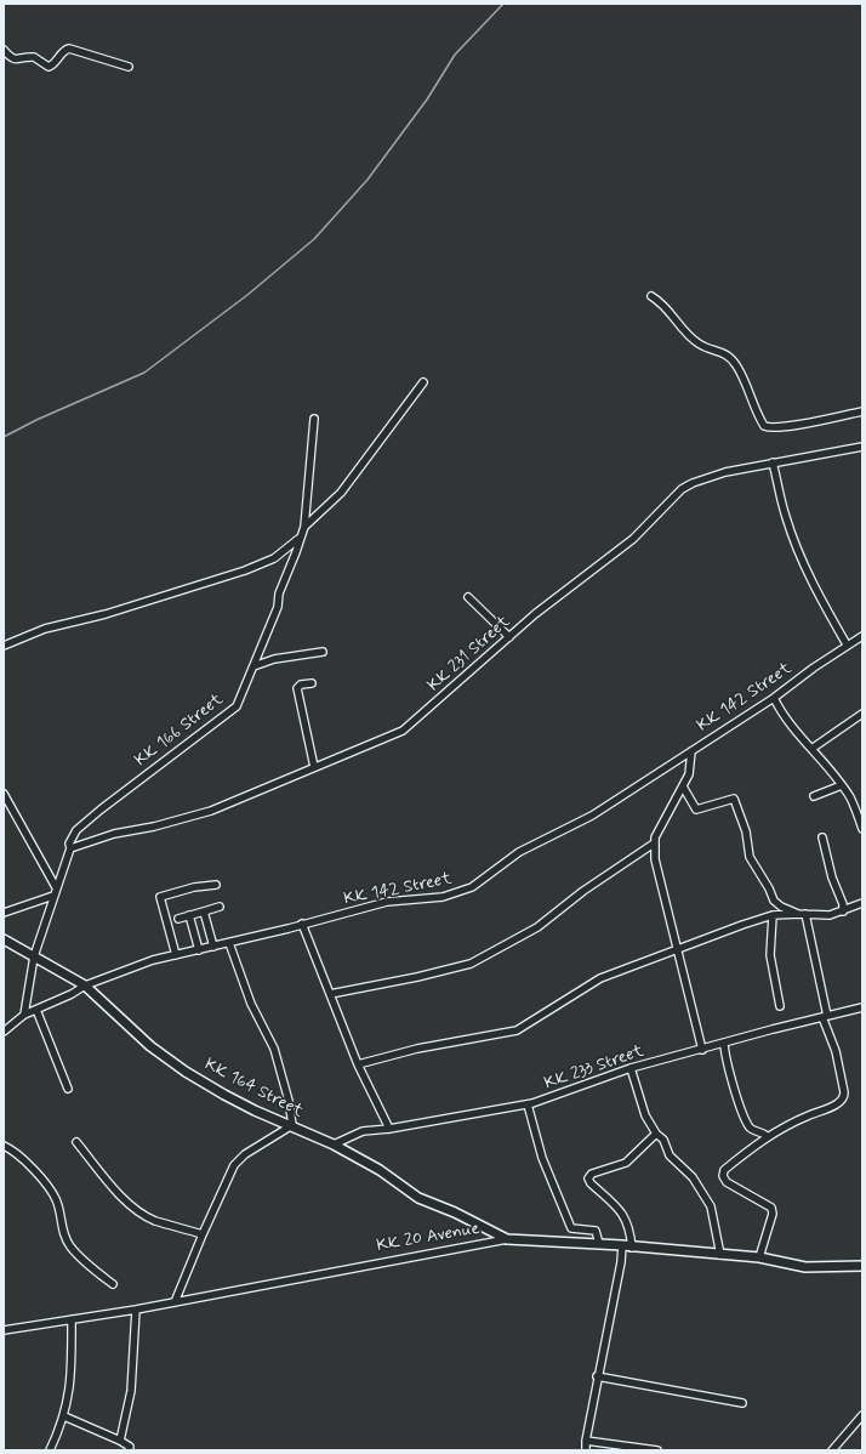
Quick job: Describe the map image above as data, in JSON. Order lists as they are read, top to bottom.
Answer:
{
  "streets": {
    "main road": ["KK 164 Street", "KK 20 Avenue"],
    "street": [
      "KK 231 Street",
      "KK 142 Street",
      "KK 166 Street",
      "KK 233 Street"
    ]
  },
  "crossings": [
    ["KK 231 Street", "KK 166 Street"],
    ["KK 142 Street", "KK 166 Street"],
    ["KK 142 Street", "KK 164 Street"],
    ["KK 166 Street", "KK 164 Street"],
    ["KK 233 Street", "KK 164 Street"],
    ["KK 164 Street", "KK 20 Avenue"]
  ]
}
